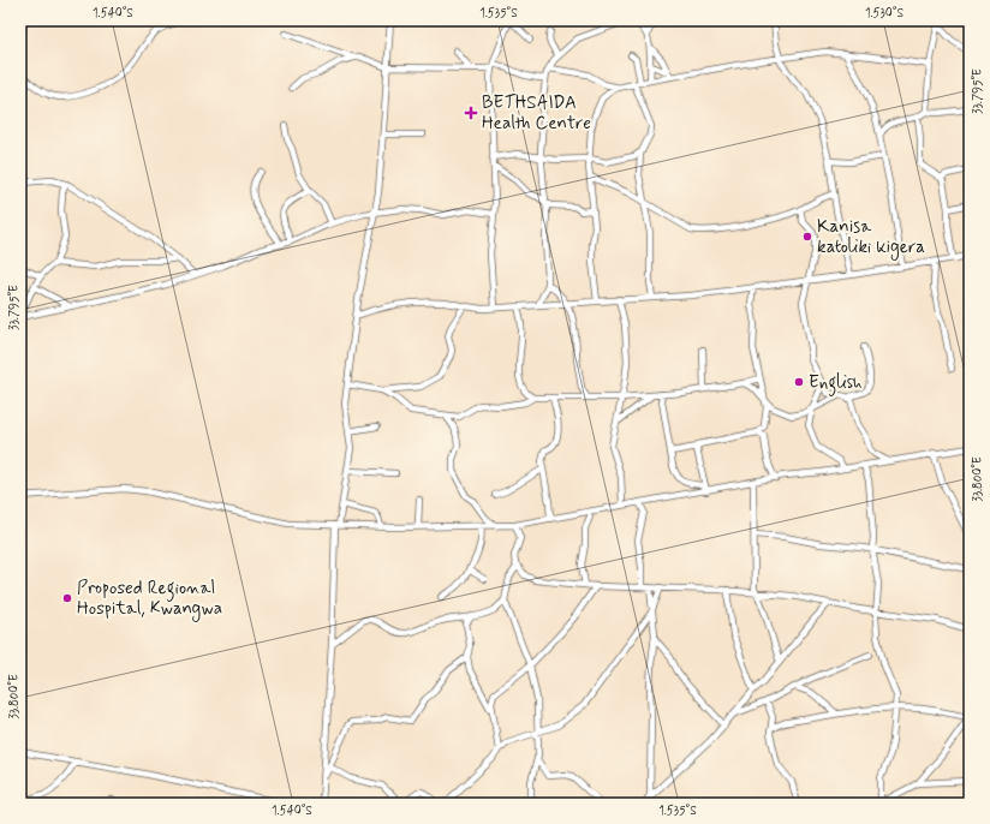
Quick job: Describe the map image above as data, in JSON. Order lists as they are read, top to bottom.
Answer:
{
  "places": {
    "health": ["BETHSAIDA Health Centre"],
    "other": ["Kanisa katoliki kigera", "English", "Proposed Regional Hospital, Kwangwa"]
  },
  "coordinates": [
    "1.540°S",
    "1.535°S",
    "1.530°S",
    "33.795°E",
    "33.800°E"
  ]
}
